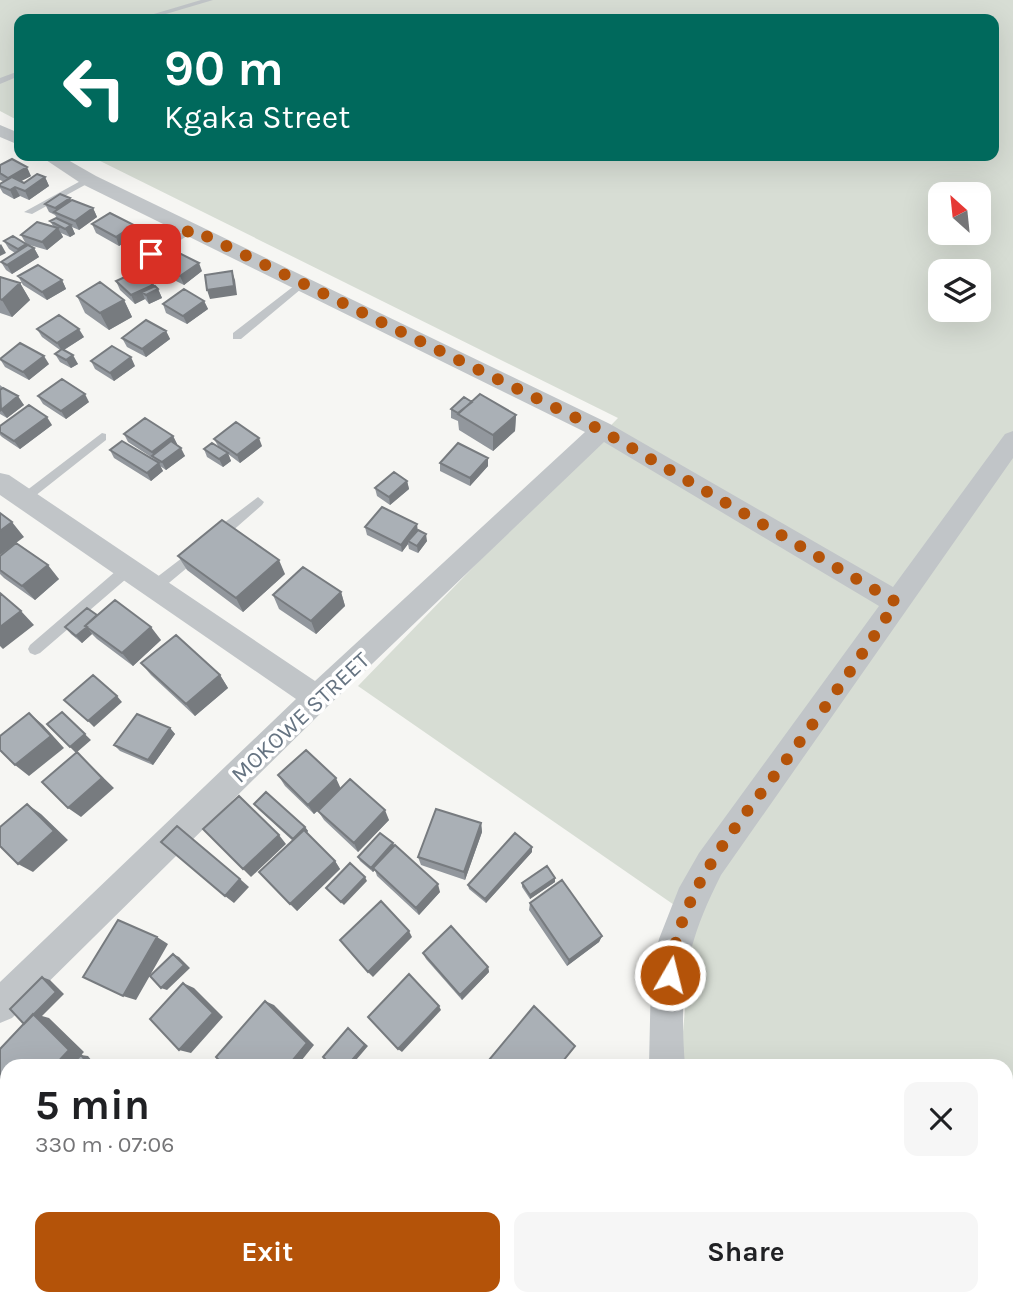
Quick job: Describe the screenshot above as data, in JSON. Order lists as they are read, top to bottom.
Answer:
{
  "streets": {
    "street": ["MOKOWE STREET"]
  },
  "north": "top left",
  "page": {
    "turn": ["90 m", "Kgaka Street"],
    "heading": ["5 min", "330 m · 07:06"],
    "buttons": ["Exit", "Share"]
  }
}
